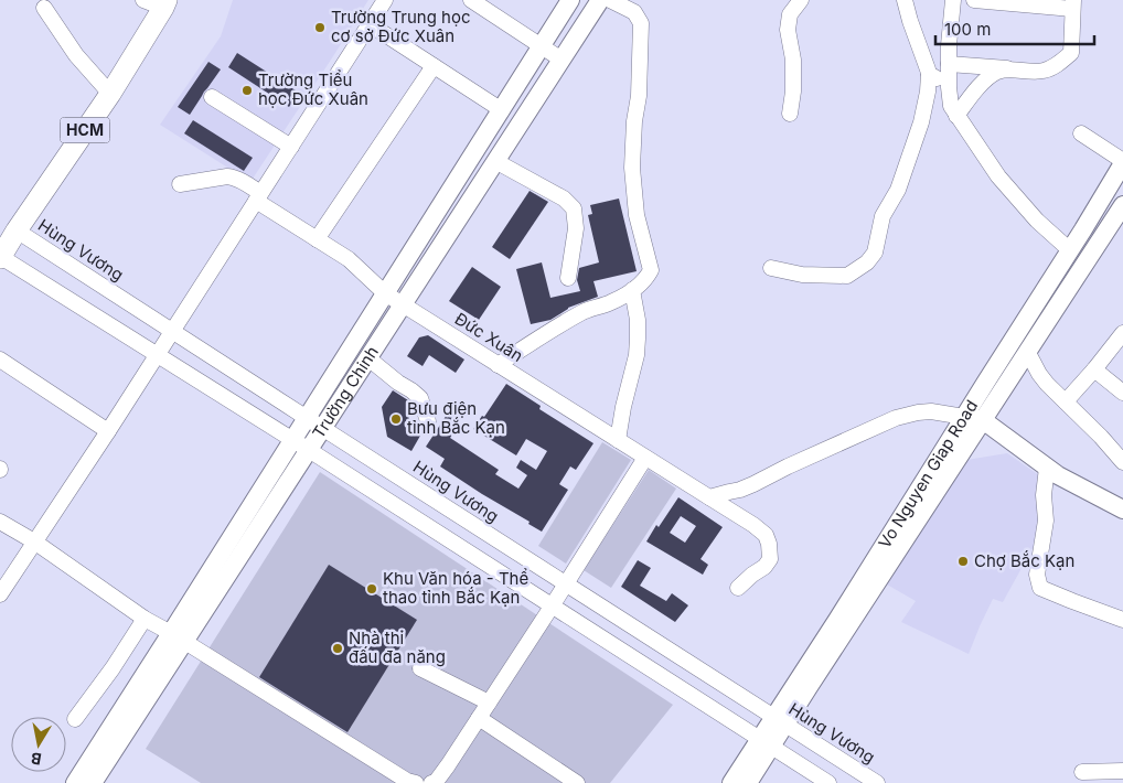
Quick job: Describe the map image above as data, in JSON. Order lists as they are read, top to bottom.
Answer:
{
  "streets": {
    "highway": ["HCM"],
    "main road": ["Trường Chinh", "Vo Nguyen Giap Road"],
    "street": ["Hùng Vương", "Đức Xuân"]
  },
  "crossings": [
    ["HCM", "Hùng Vương"],
    ["Hùng Vương", "Trường Chinh"],
    ["Hùng Vương", "Vo Nguyen Giap Road"],
    ["Đức Xuân", "Trường Chinh"]
  ],
  "places": [
    "Trường Trung học cơ sở Đức Xuân",
    "Trường Tiểu học Đức Xuân",
    "Bưu điện tỉnh Bắc Kạn",
    "Chợ Bắc Kạn",
    "Khu Văn hóa - Thể thao tỉnh Bắc Kạn",
    "Nhà thi đấu đa năng"
  ],
  "scale_bar": "100 m",
  "north": "bottom"
}
